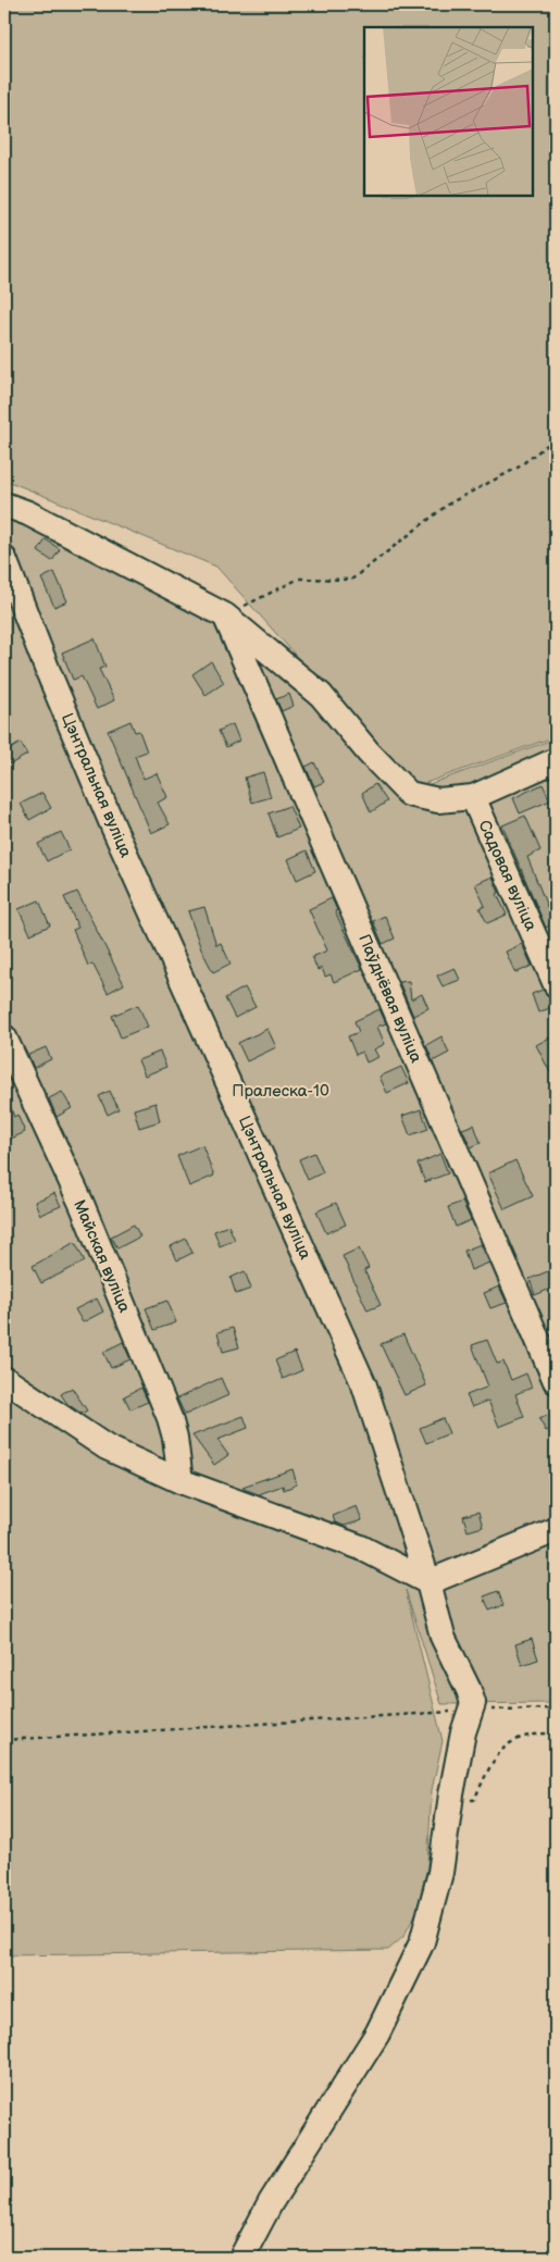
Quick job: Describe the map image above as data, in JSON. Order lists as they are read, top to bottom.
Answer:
{
  "streets": {
    "street": [
      "Цэнтральная вуліца",
      "Садовая вуліца",
      "Паўднёвая вуліца",
      "Майская вуліца"
    ]
  },
  "parks": ["Пралеска-10"]
}
